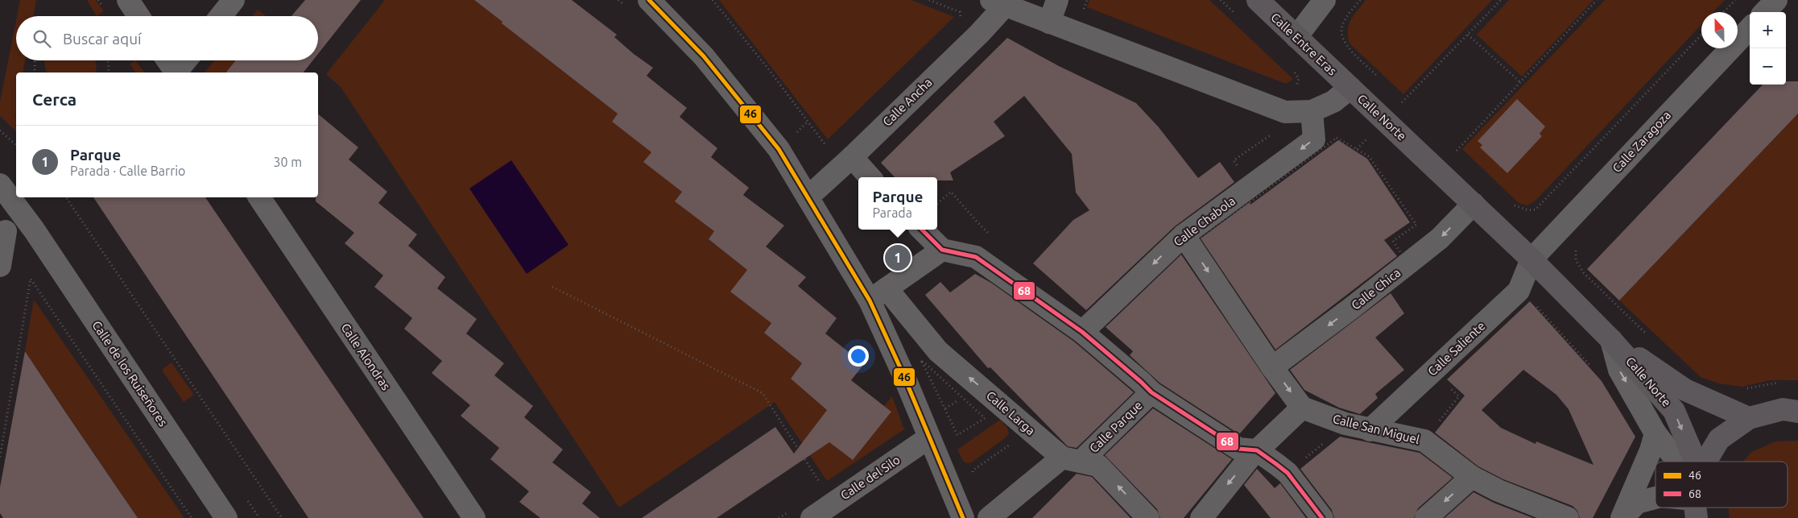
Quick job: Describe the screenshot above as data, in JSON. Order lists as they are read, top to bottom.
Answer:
{
  "streets": {
    "street": [
      "Calle Entre Eras",
      "Calle Ancha",
      "Calle Norte",
      "Calle Zaragoza",
      "Calle Chabola",
      "Calle Chica",
      "Calle Saliente",
      "Calle Alondras",
      "Calle de los Ruiseñores",
      "Calle Larga",
      "Calle Parque",
      "Calle San Miguel",
      "Calle del Silo"
    ]
  },
  "crossings": [
    ["Calle Entre Eras", "Calle Norte"],
    ["Calle Ancha", "Calle Norte"],
    ["Calle Norte", "Calle Zaragoza"],
    ["Calle Norte", "Calle Chabola"],
    ["Calle Norte", "Calle Chica"],
    ["Calle Norte", "Calle Saliente"],
    ["Calle Zaragoza", "Calle Saliente"],
    ["Calle Saliente", "Calle San Miguel"],
    ["Calle Larga", "Calle Parque"]
  ],
  "one_way": ["Calle Chabola", "Calle Chica"],
  "lines": ["transit line 46", "transit line 68"],
  "legend": ["46", "68"],
  "north": "top",
  "page": {
    "map_buttons": ["+", "−"],
    "search": "Buscar aquí",
    "heading": "Cerca",
    "list": [
      {
        "mark": "1",
        "name": "Parque",
        "note": "Parada · Calle Barrio",
        "value": "30 m"
      }
    ],
    "popup": ["Parque", "Parada"],
    "pins": "1"
  }
}
